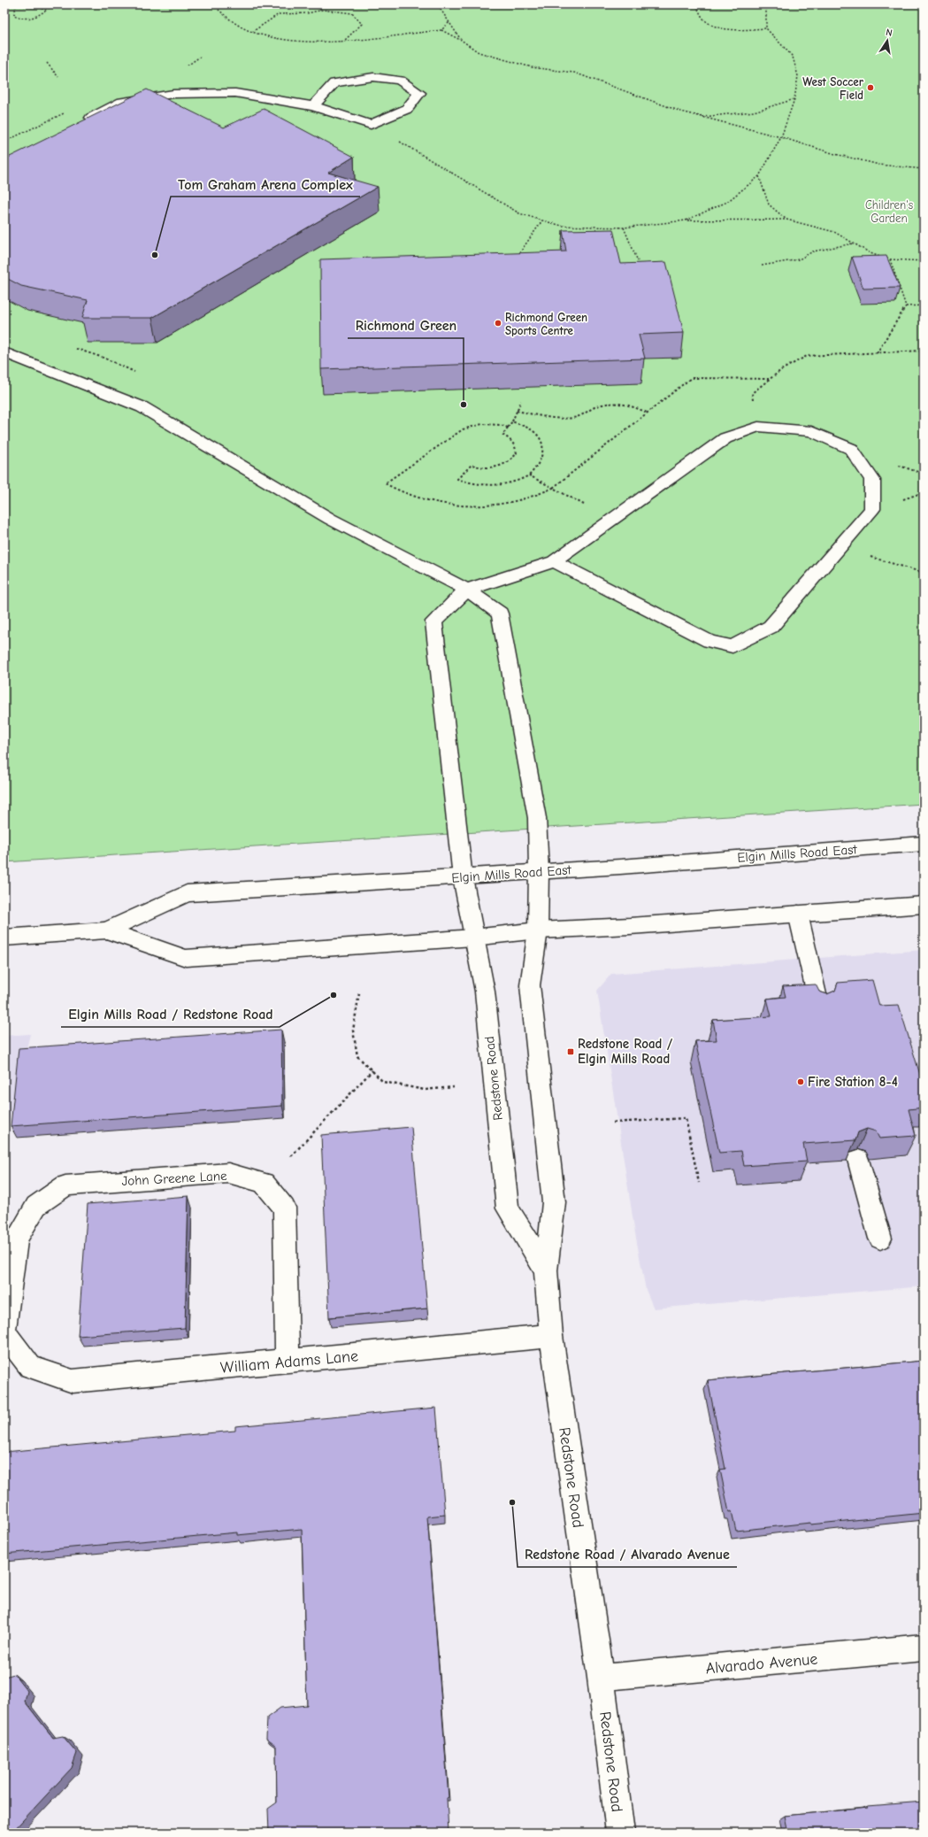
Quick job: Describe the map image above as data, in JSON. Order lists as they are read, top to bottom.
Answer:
{
  "streets": {
    "street": [
      "Elgin Mills Road East",
      "Redstone Road",
      "John Greene Lane",
      "William Adams Lane",
      "Alvarado Avenue"
    ]
  },
  "crossings": [
    ["Elgin Mills Road East", "Redstone Road"],
    ["Redstone Road", "William Adams Lane"],
    ["Redstone Road", "Alvarado Avenue"],
    ["John Greene Lane", "William Adams Lane"]
  ],
  "parks": ["Children's Garden"],
  "places": {
    "other": [
      "West Soccer Field",
      "Tom Graham Arena Complex",
      "Richmond Green Sports Centre",
      "Richmond Green",
      "Elgin Mills Road / Redstone Road",
      "Fire Station 8-4",
      "Redstone Road / Alvarado Avenue"
    ],
    "transit": ["Redstone Road / Elgin Mills Road"]
  },
  "north": "top"
}
